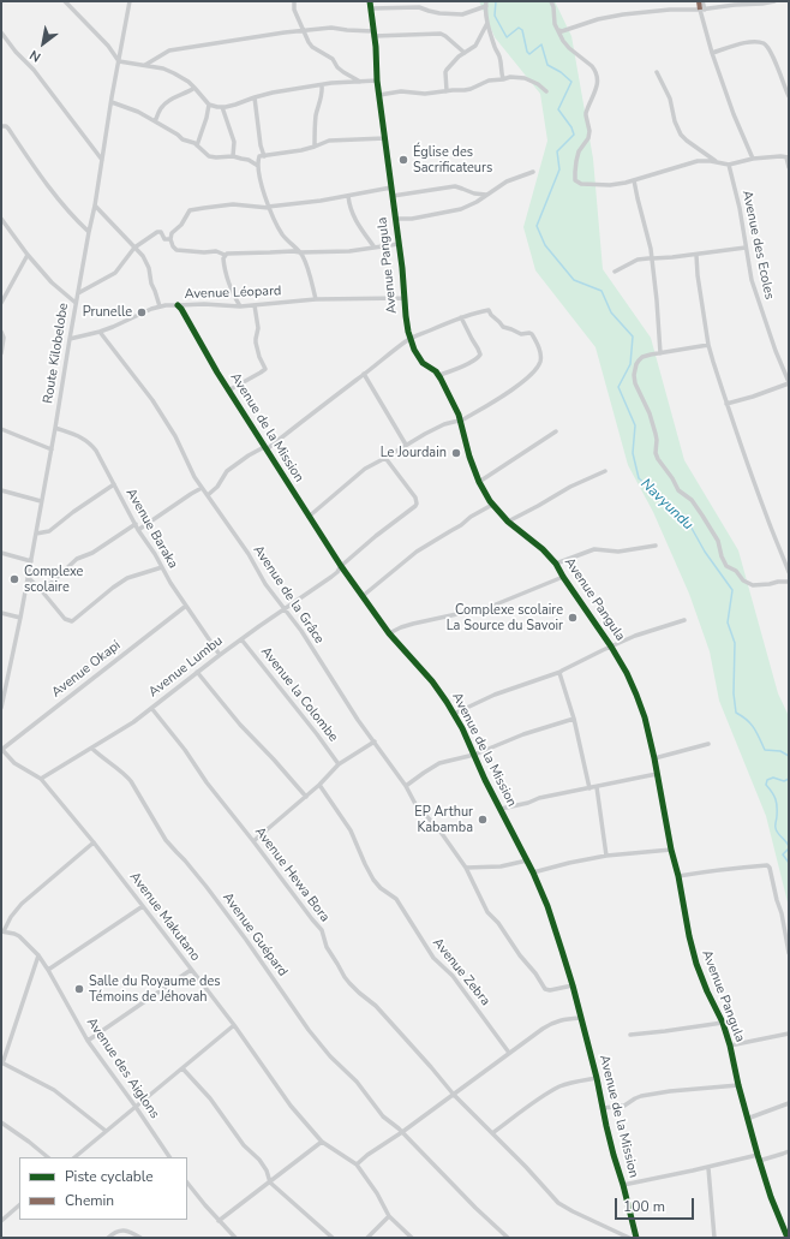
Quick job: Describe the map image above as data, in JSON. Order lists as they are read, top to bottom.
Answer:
{
  "streets": {
    "street": [
      "Avenue des Ecoles",
      "Avenue Pangula",
      "Avenue Léopard",
      "Route Kilobelobe",
      "Avenue de la Mission",
      "Avenue Baraka",
      "Avenue de la Grâce",
      "Avenue Lumbu",
      "Avenue Okapi",
      "Avenue la Colombe",
      "Avenue Hewa Bora",
      "Avenue Makutano",
      "Avenue Guépard",
      "Avenue Zebra",
      "Avenue des Aiglons"
    ]
  },
  "crossings": [
    ["Avenue Pangula", "Avenue Léopard"],
    ["Avenue Léopard", "Route Kilobelobe"],
    ["Avenue Léopard", "Avenue de la Mission"],
    ["Avenue Léopard", "Avenue de la Grâce"],
    ["Route Kilobelobe", "Avenue Baraka"],
    ["Avenue de la Mission", "Avenue de la Grâce"],
    ["Avenue de la Mission", "Avenue Lumbu"],
    ["Avenue Baraka", "Avenue Lumbu"],
    ["Avenue Baraka", "Avenue Okapi"],
    ["Avenue de la Grâce", "Avenue Lumbu"],
    ["Avenue Lumbu", "Avenue la Colombe"],
    ["Avenue Lumbu", "Avenue Hewa Bora"],
    ["Avenue Lumbu", "Avenue Makutano"],
    ["Avenue Lumbu", "Avenue Guépard"],
    ["Avenue Okapi", "Avenue Makutano"]
  ],
  "water": ["Navyundu"],
  "places": [
    "Église des Sacrificateurs",
    "Prunelle",
    "Le Jourdain",
    "Complexe scolaire",
    "Complexe scolaire La Source du Savoir",
    "EP Arthur Kabamba",
    "Salle du Royaume des Témoins de Jéhovah"
  ],
  "legend": ["Piste cyclable", "Chemin"],
  "scale_bar": "100 m",
  "north": "bottom left"
}
